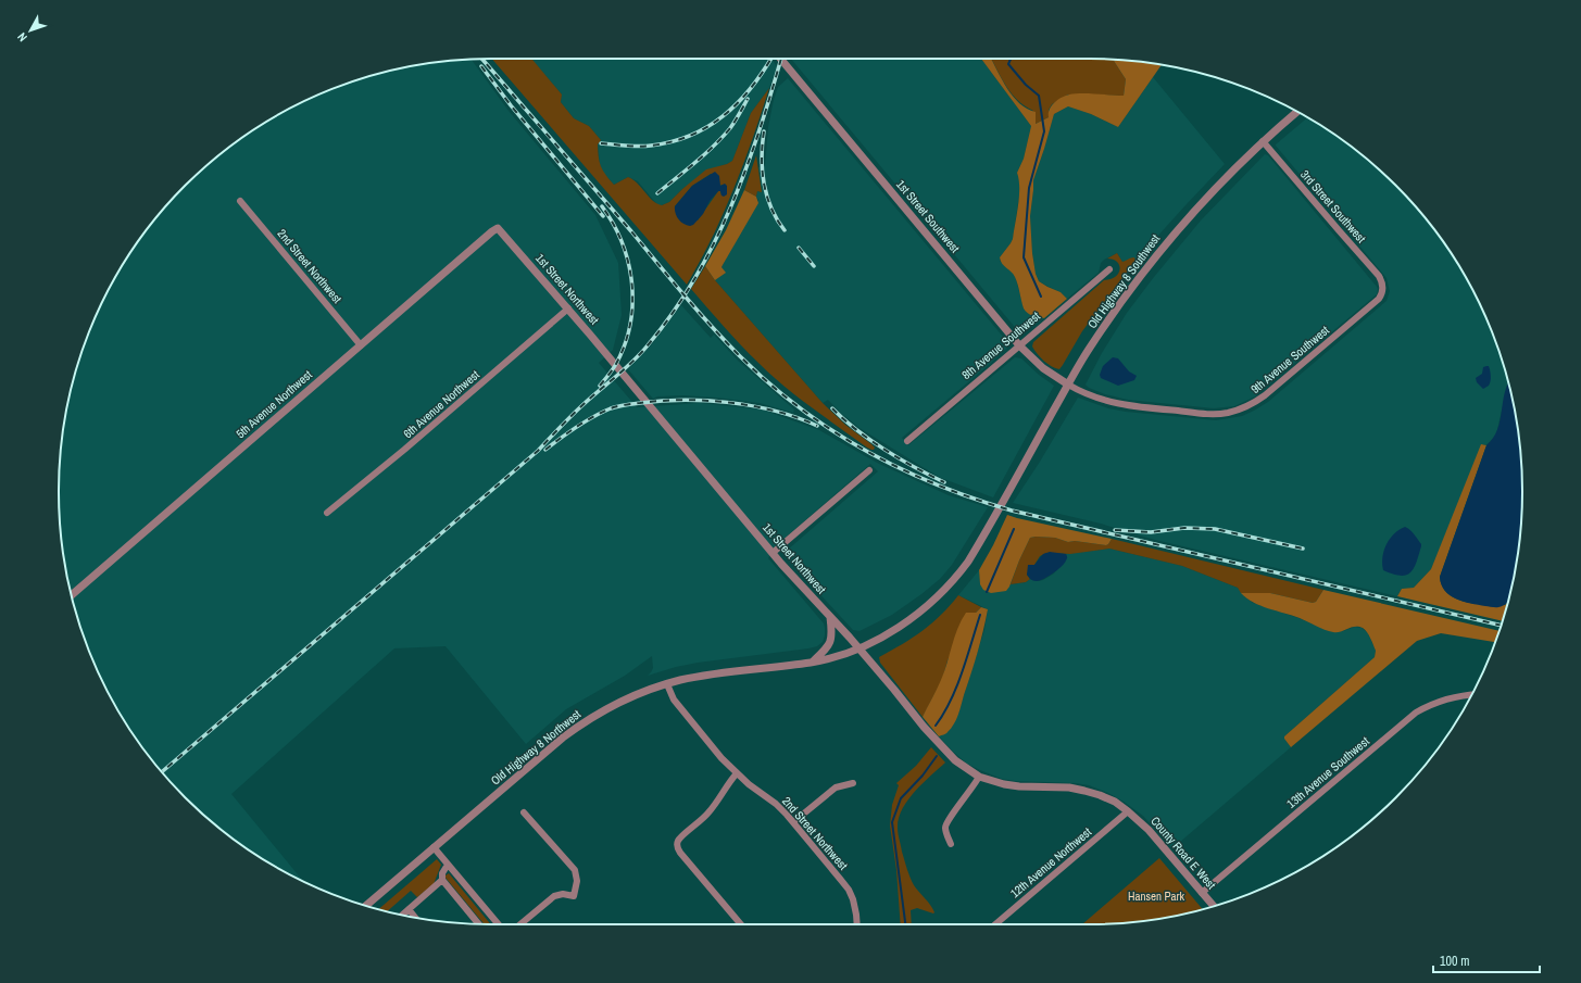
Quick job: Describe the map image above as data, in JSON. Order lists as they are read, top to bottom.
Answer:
{
  "streets": {
    "street": [
      "3rd Street Southwest",
      "1st Street Southwest",
      "2nd Street Northwest",
      "Old Highway 8 Southwest",
      "1st Street Northwest",
      "8th Avenue Southwest",
      "9th Avenue Southwest",
      "5th Avenue Northwest",
      "6th Avenue Northwest",
      "Old Highway 8 Northwest",
      "13th Avenue Southwest",
      "County Road E West",
      "12th Avenue Northwest"
    ]
  },
  "crossings": [
    ["3rd Street Southwest", "Old Highway 8 Southwest"],
    ["3rd Street Southwest", "9th Avenue Southwest"],
    ["1st Street Southwest", "Old Highway 8 Southwest"],
    ["1st Street Southwest", "8th Avenue Southwest"],
    ["1st Street Southwest", "9th Avenue Southwest"],
    ["2nd Street Northwest", "5th Avenue Northwest"],
    ["2nd Street Northwest", "Old Highway 8 Northwest"],
    ["Old Highway 8 Southwest", "1st Street Northwest"],
    ["Old Highway 8 Southwest", "9th Avenue Southwest"],
    ["Old Highway 8 Southwest", "Old Highway 8 Northwest"],
    ["1st Street Northwest", "5th Avenue Northwest"],
    ["1st Street Northwest", "6th Avenue Northwest"],
    ["1st Street Northwest", "Old Highway 8 Northwest"],
    ["1st Street Northwest", "County Road E West"],
    ["1st Street Northwest", "12th Avenue Northwest"],
    ["13th Avenue Southwest", "County Road E West"],
    ["County Road E West", "12th Avenue Northwest"]
  ],
  "parks": ["Hansen Park"],
  "scale_bar": "100 m",
  "north": "bottom left"
}
